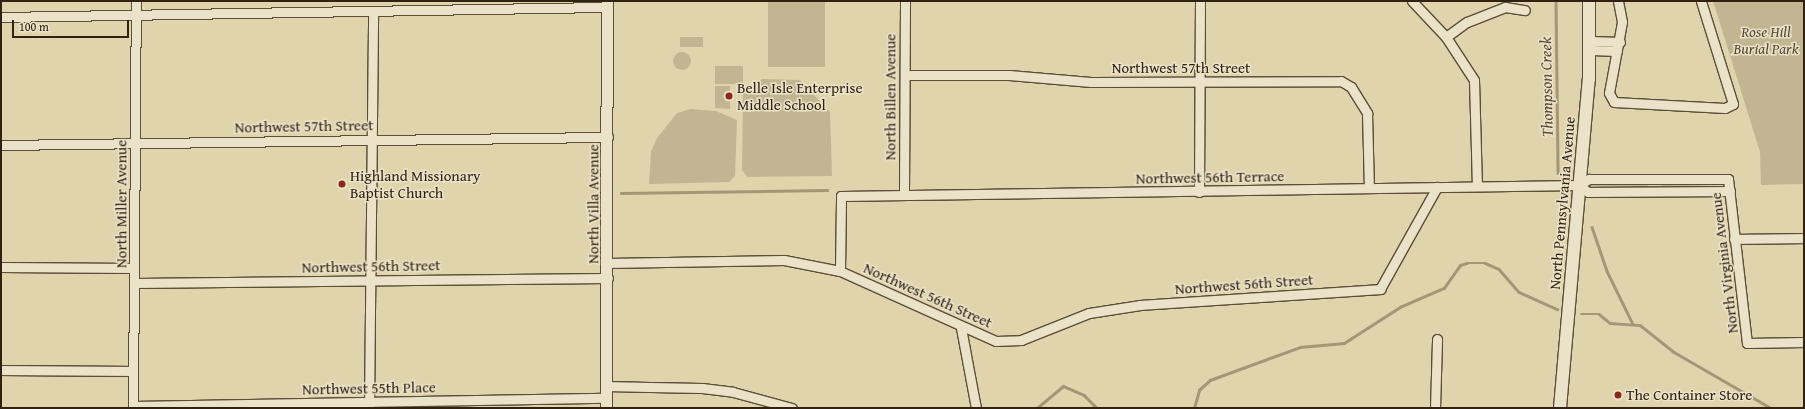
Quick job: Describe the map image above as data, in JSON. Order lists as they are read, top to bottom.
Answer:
{
  "streets": {
    "main road": ["North Pennsylvania Avenue"],
    "street": [
      "Northwest 57th Street",
      "North Billen Avenue",
      "Northwest 56th Terrace",
      "North Miller Avenue",
      "North Villa Avenue",
      "North Virginia Avenue",
      "Northwest 56th Street",
      "Northwest 55th Place"
    ]
  },
  "crossings": [
    ["Northwest 57th Street", "North Billen Avenue"],
    ["Northwest 57th Street", "Northwest 56th Terrace"],
    ["Northwest 57th Street", "North Miller Avenue"],
    ["Northwest 57th Street", "North Villa Avenue"],
    ["North Billen Avenue", "Northwest 56th Terrace"],
    ["Northwest 56th Terrace", "North Pennsylvania Avenue"],
    ["Northwest 56th Terrace", "North Virginia Avenue"],
    ["Northwest 56th Terrace", "Northwest 56th Street"],
    ["North Miller Avenue", "Northwest 56th Street"],
    ["North Miller Avenue", "Northwest 55th Place"],
    ["North Villa Avenue", "Northwest 56th Street"],
    ["North Villa Avenue", "Northwest 55th Place"]
  ],
  "water": ["Thompson Creek"],
  "parks": ["Rose Hill Burial Park"],
  "places": ["Belle Isle Enterprise Middle School", "Highland Missionary Baptist Church", "The Container Store"],
  "scale_bar": "100 m"
}
